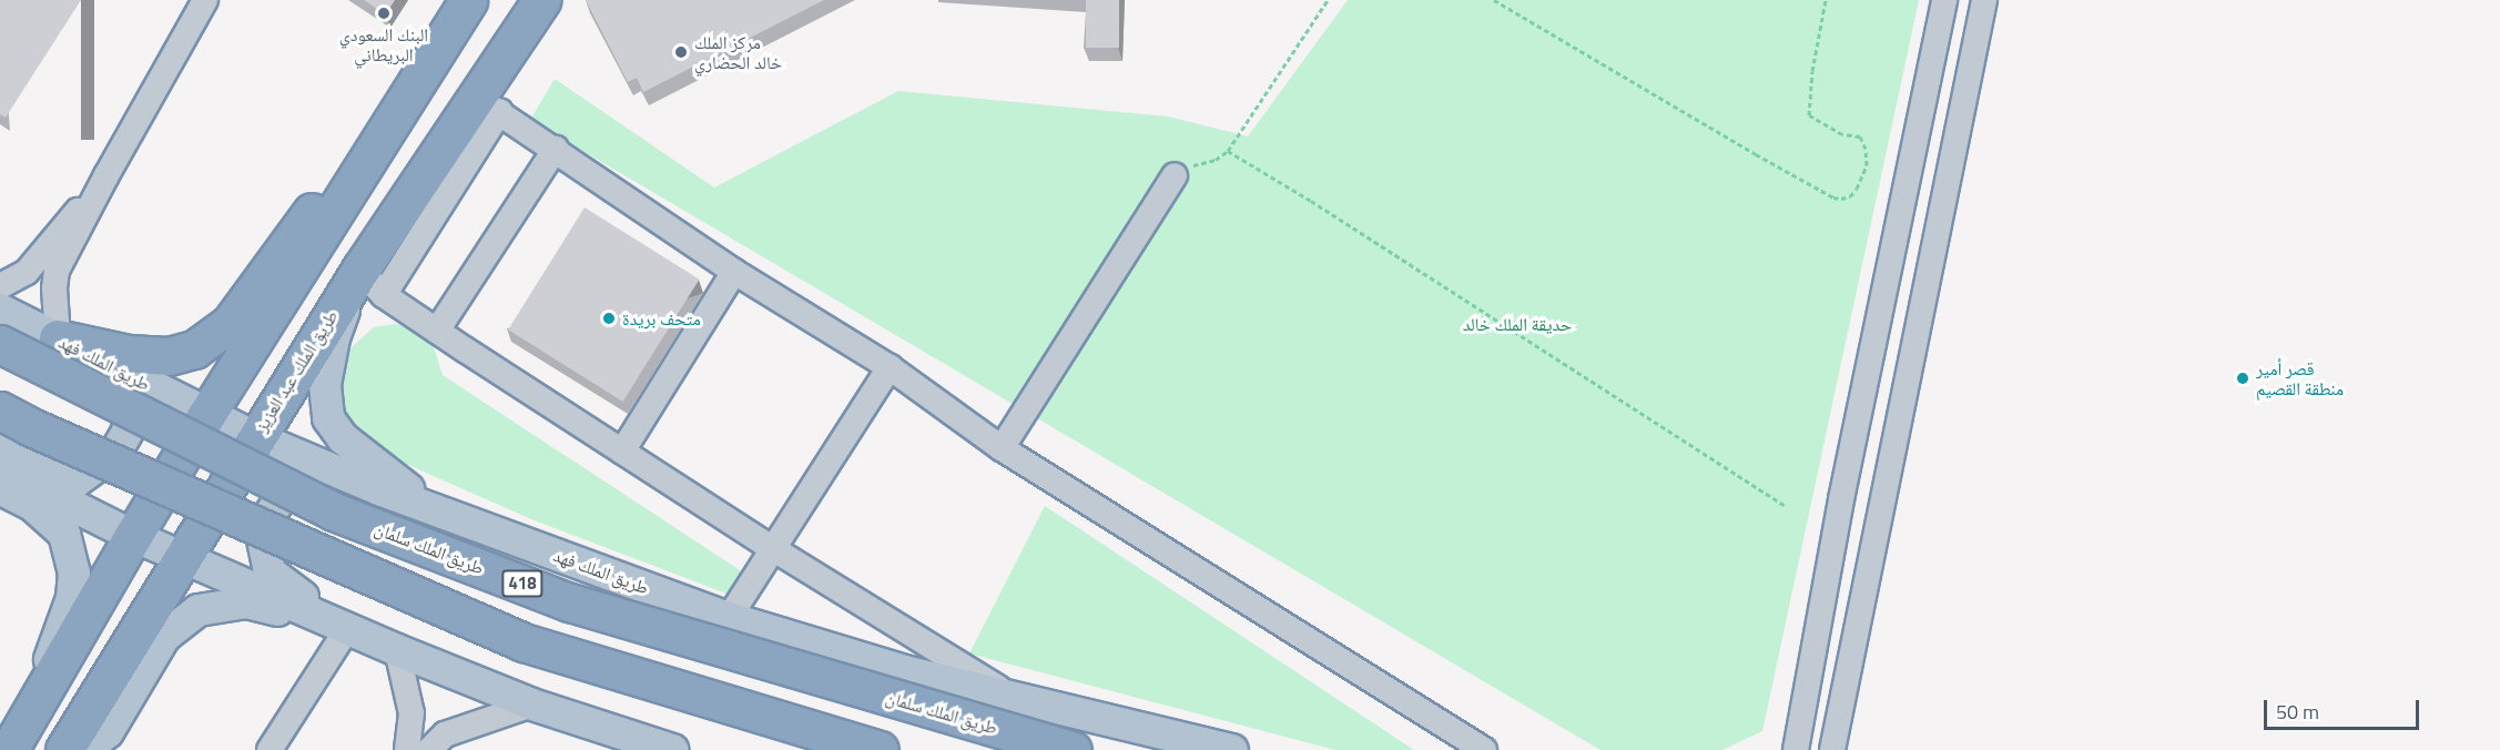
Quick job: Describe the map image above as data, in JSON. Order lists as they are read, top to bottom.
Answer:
{
  "streets": {
    "highway": ["طريق الملك عبد العزيز", "طريق الملك سلمان", "418"],
    "main road": ["طريق الملك فهد"]
  },
  "crossings": [
    ["طريق الملك فهد", "طريق الملك عبد العزيز"]
  ],
  "parks": ["حديقة الملك خالد"],
  "places": [
    "البنك السعودي البريطاني",
    "مركز الملك خالد الحضاري",
    "متحف بريدة",
    "قصر أمير منطقة القصيم"
  ],
  "scale_bar": "50 m"
}
